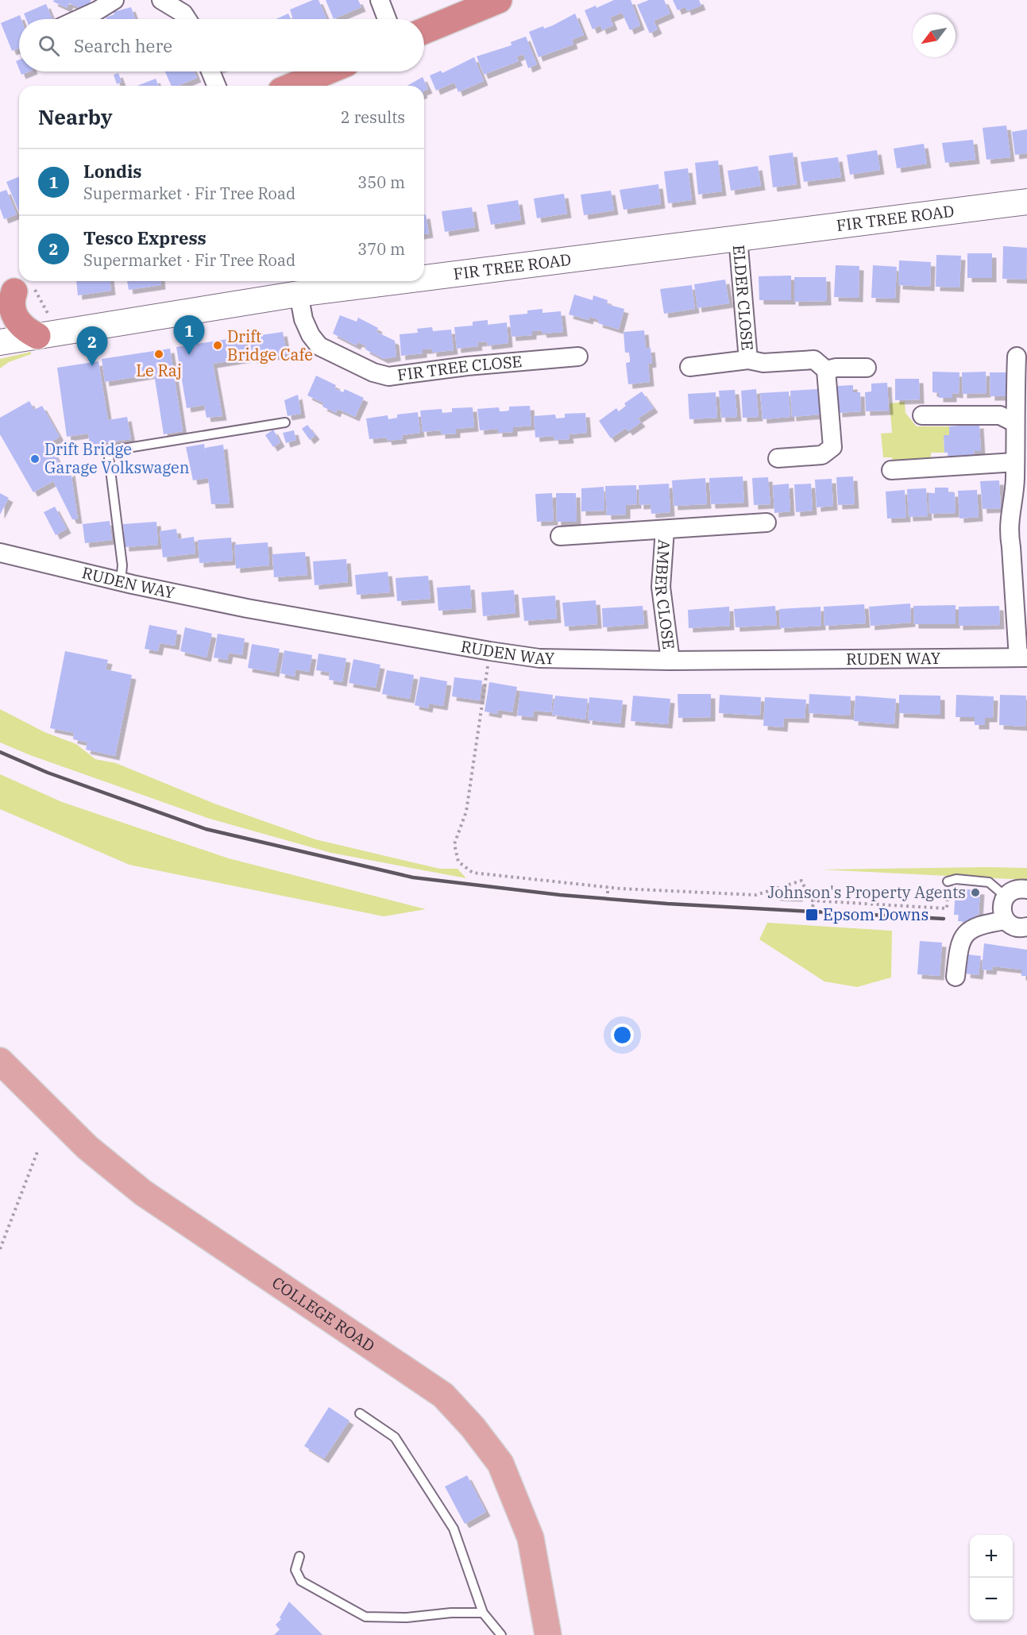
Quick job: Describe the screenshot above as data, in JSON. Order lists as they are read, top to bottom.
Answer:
{
  "streets": {
    "main road": ["FIR TREE ROAD", "COLLEGE ROAD"],
    "street": [
      "ELDER CLOSE",
      "FIR TREE CLOSE",
      "RUDEN WAY",
      "AMBER CLOSE"
    ]
  },
  "crossings": [
    ["FIR TREE ROAD", "ELDER CLOSE"],
    ["FIR TREE ROAD", "FIR TREE CLOSE"],
    ["RUDEN WAY", "AMBER CLOSE"]
  ],
  "places": {
    "other": [
      "Drift Bridge Cafe",
      "Le Raj",
      "Drift Bridge Garage Volkswagen",
      "Johnson's Property Agents"
    ],
    "transit": ["Epsom Downs"]
  },
  "north": "bottom left",
  "page": {
    "search": "Search here",
    "heading": ["Nearby", "2 results"],
    "list": [
      {
        "mark": "1",
        "name": "Londis",
        "note": "Supermarket · Fir Tree Road",
        "value": "350 m"
      },
      {
        "mark": "2",
        "name": "Tesco Express",
        "note": "Supermarket · Fir Tree Road",
        "value": "370 m"
      }
    ],
    "pins": ["1", "2"],
    "map_buttons": ["+", "−"]
  }
}
